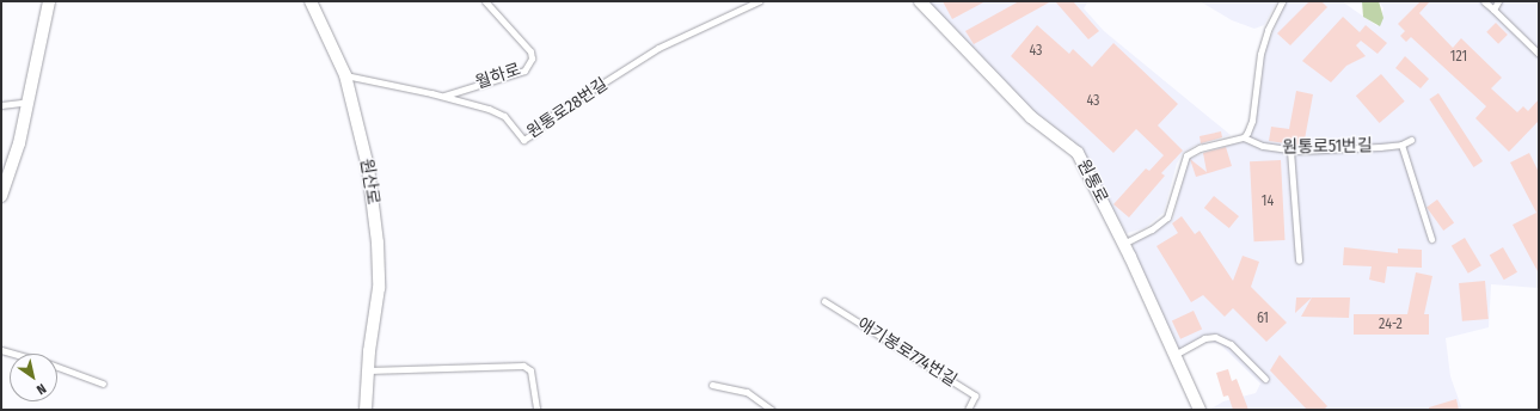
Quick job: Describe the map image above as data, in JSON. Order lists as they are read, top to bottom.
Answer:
{
  "streets": {
    "street": ["원산로", "원통로"],
    "lane": [
      "월하로",
      "원통로28번길",
      "원통로51번길",
      "애기봉로774번길"
    ]
  },
  "crossings": [
    ["월하로", "원통로28번길"],
    ["원통로28번길", "원산로"]
  ],
  "house_numbers": [
    "43",
    "121",
    "43",
    "14",
    "61",
    "24-2"
  ],
  "north": "bottom right"
}
